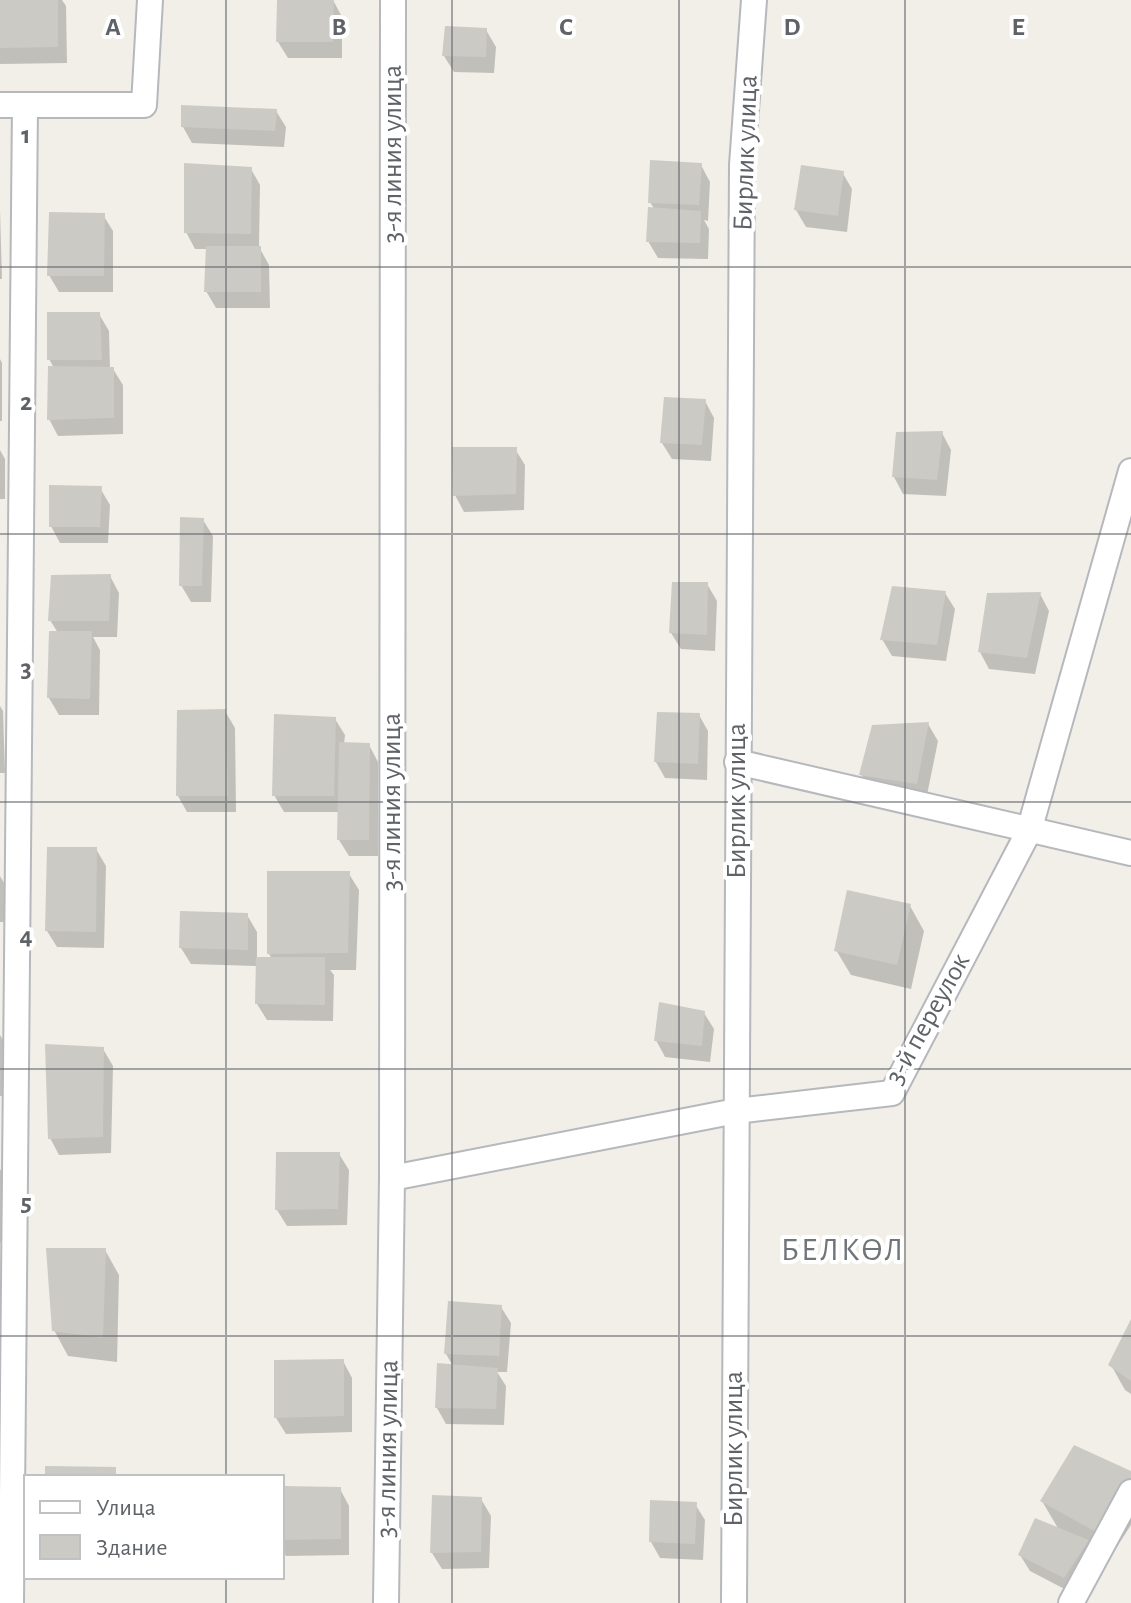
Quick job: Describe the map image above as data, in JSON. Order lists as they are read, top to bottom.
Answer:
{
  "streets": {
    "street": ["Бирлик улица", "3-я линия улица", "3-й переулок"]
  },
  "crossings": [
    ["Бирлик улица", "3-й переулок"],
    ["3-я линия улица", "3-й переулок"]
  ],
  "districts": ["БЕЛКӨЛ"],
  "legend": ["Улица", "Здание"],
  "grid": {
    "columns": [
      "A",
      "B",
      "C",
      "D",
      "E"
    ],
    "rows": [
      "1",
      "2",
      "3",
      "4",
      "5"
    ]
  }
}
